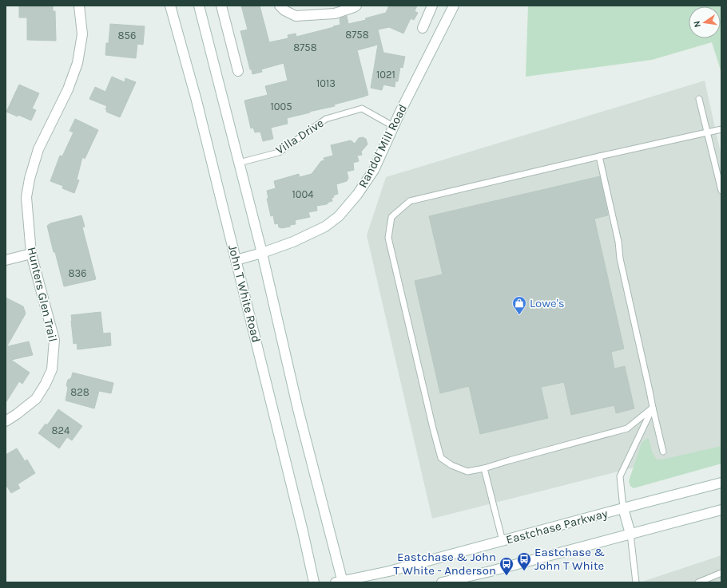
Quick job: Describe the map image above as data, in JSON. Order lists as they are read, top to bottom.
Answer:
{
  "streets": {
    "street": [
      "Randol Mill Road",
      "John T White Road",
      "Hunters Glen Trail",
      "Eastchase Parkway"
    ],
    "lane": ["Villa Drive"]
  },
  "crossings": [
    ["Villa Drive", "Randol Mill Road"],
    ["Randol Mill Road", "John T White Road"]
  ],
  "places": {
    "shop": ["Lowe's"],
    "bus stop": ["Eastchase & John T White", "Eastchase & John T White - Anderson"]
  },
  "house_numbers": [
    "8758",
    "856",
    "8758",
    "1021",
    "1013",
    "1005",
    "1004",
    "836",
    "828",
    "824"
  ],
  "north": "left"
}
